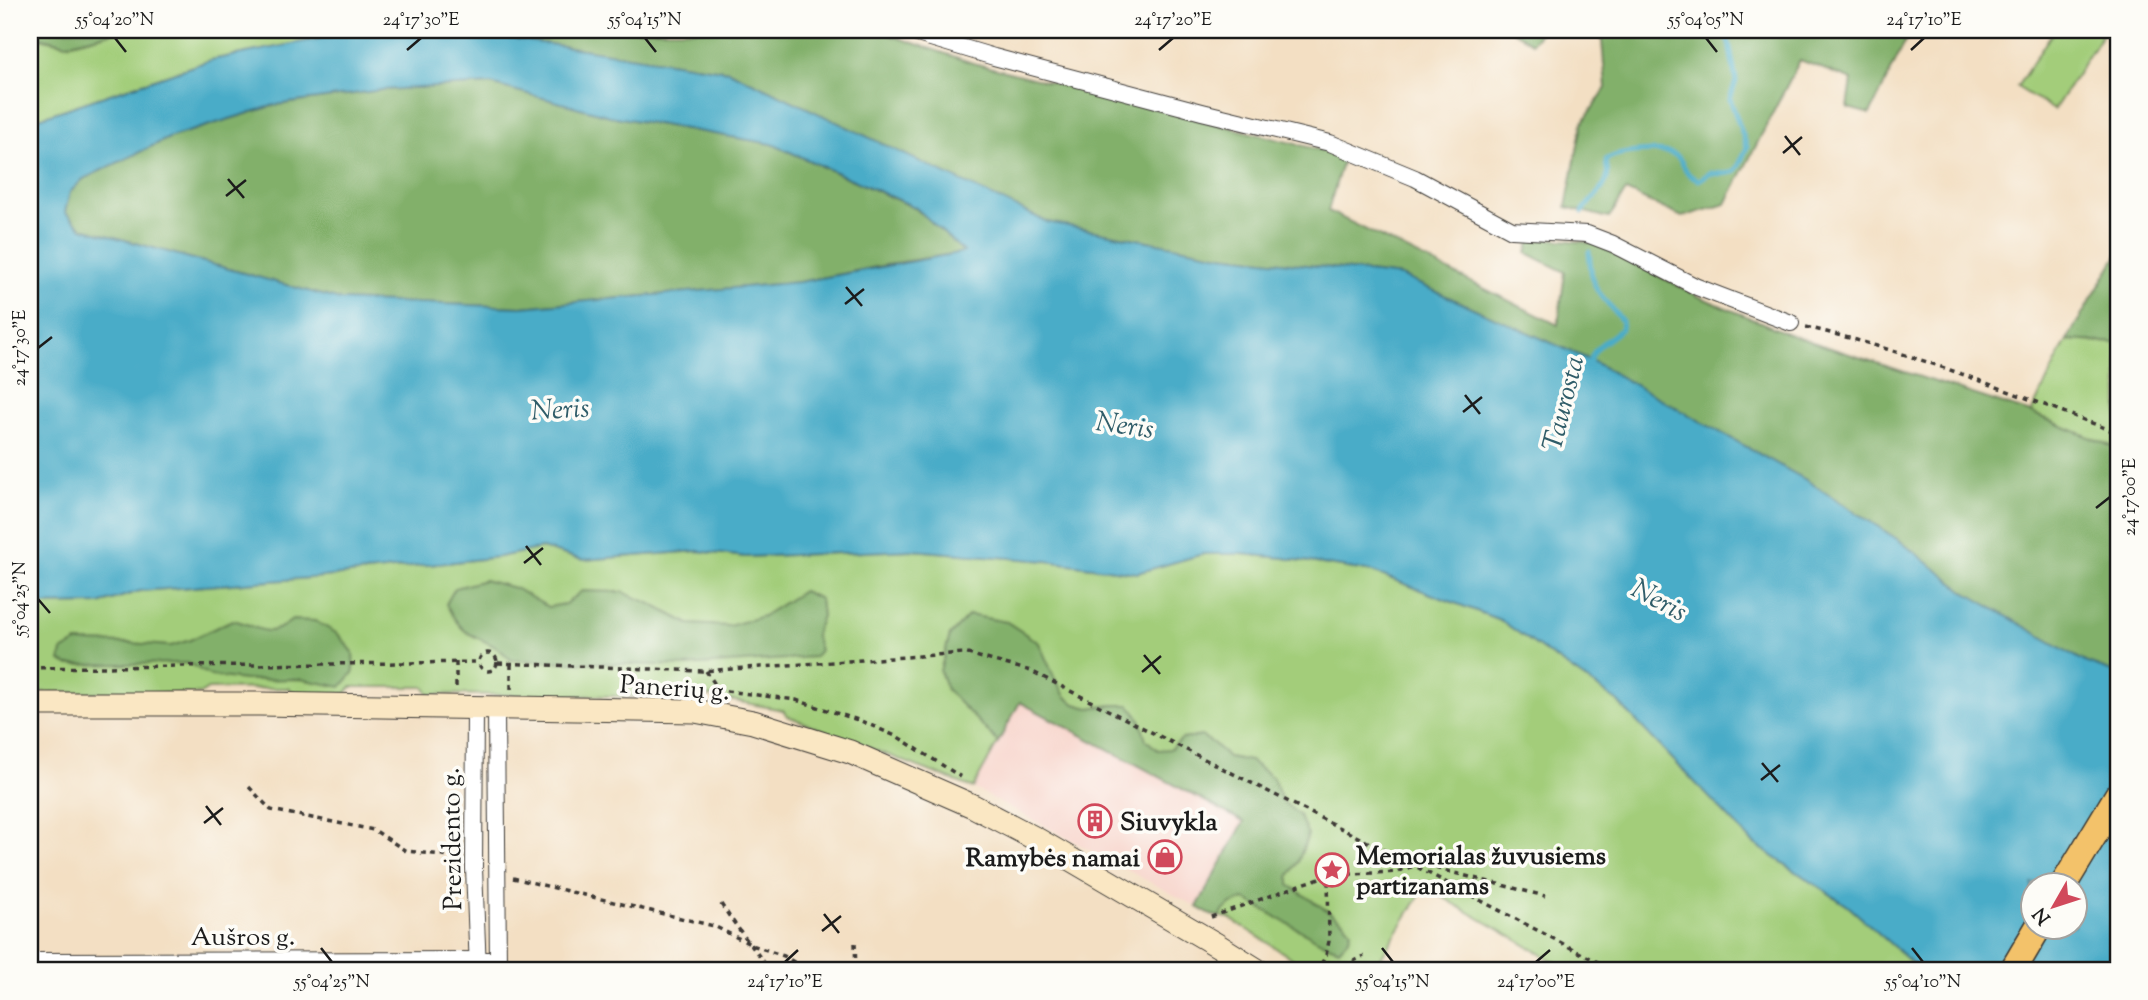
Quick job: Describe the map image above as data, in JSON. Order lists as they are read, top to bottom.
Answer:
{
  "streets": {
    "street": ["Panerių g.", "Prezidento g.", "Aušros g."]
  },
  "crossings": [
    ["Panerių g.", "Prezidento g."],
    ["Prezidento g.", "Aušros g."]
  ],
  "water": ["Taurosta", "Neris"],
  "places": {
    "building": ["Siuvykla"],
    "shop": ["Ramybės namai"],
    "place": ["Memorialas žuvusiems partizanams"]
  },
  "north": "bottom left",
  "coordinates": [
    "55°04'20\"N",
    "24°17'30\"E",
    "55°04'15\"N",
    "24°17'20\"E",
    "55°04'05\"N",
    "24°17'10\"E",
    "24°17'00\"E",
    "55°04'25\"N",
    "55°04'10\"N"
  ]
}
